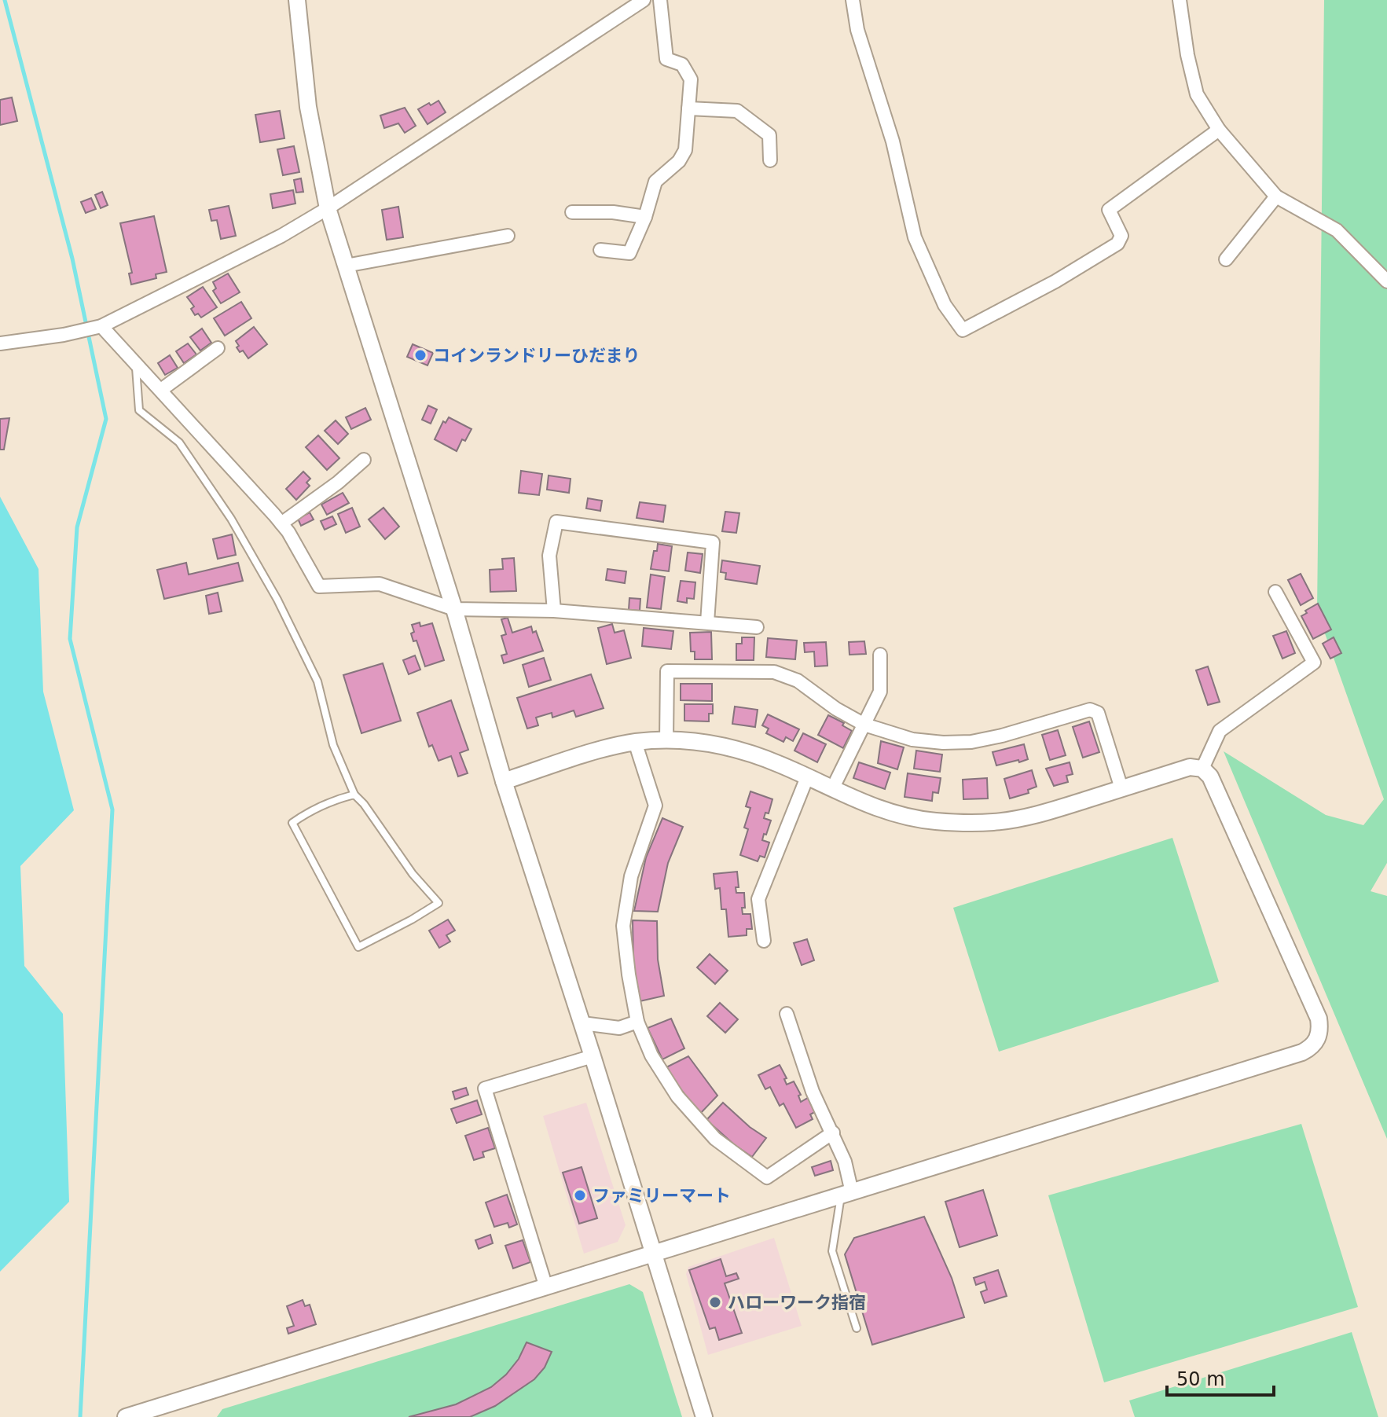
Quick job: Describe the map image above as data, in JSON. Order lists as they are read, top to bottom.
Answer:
{
  "places": ["コインランドリーひだまり", "ファミリーマート", "ハローワーク指宿"],
  "scale_bar": "50 m"
}
